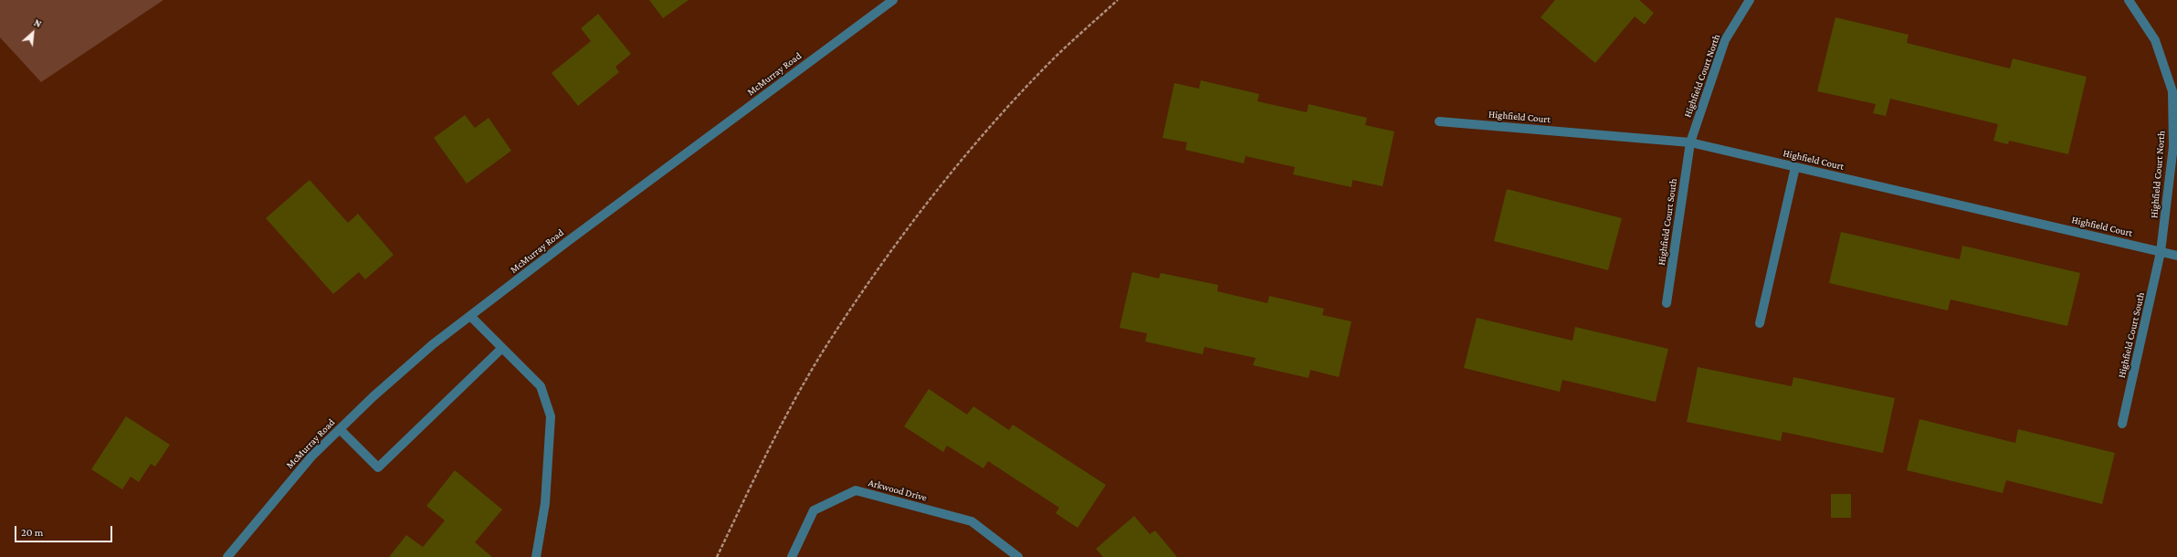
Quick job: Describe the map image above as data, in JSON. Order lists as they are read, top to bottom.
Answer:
{
  "streets": {
    "street": [
      "McMurray Road",
      "Highfield Court North",
      "Highfield Court",
      "Highfield Court South",
      "Arkwood Drive"
    ]
  },
  "crossings": [
    ["Highfield Court North", "Highfield Court"],
    ["Highfield Court North", "Highfield Court South"],
    ["Highfield Court", "Highfield Court South"]
  ],
  "scale_bar": "20 m",
  "north": "top right"
}
